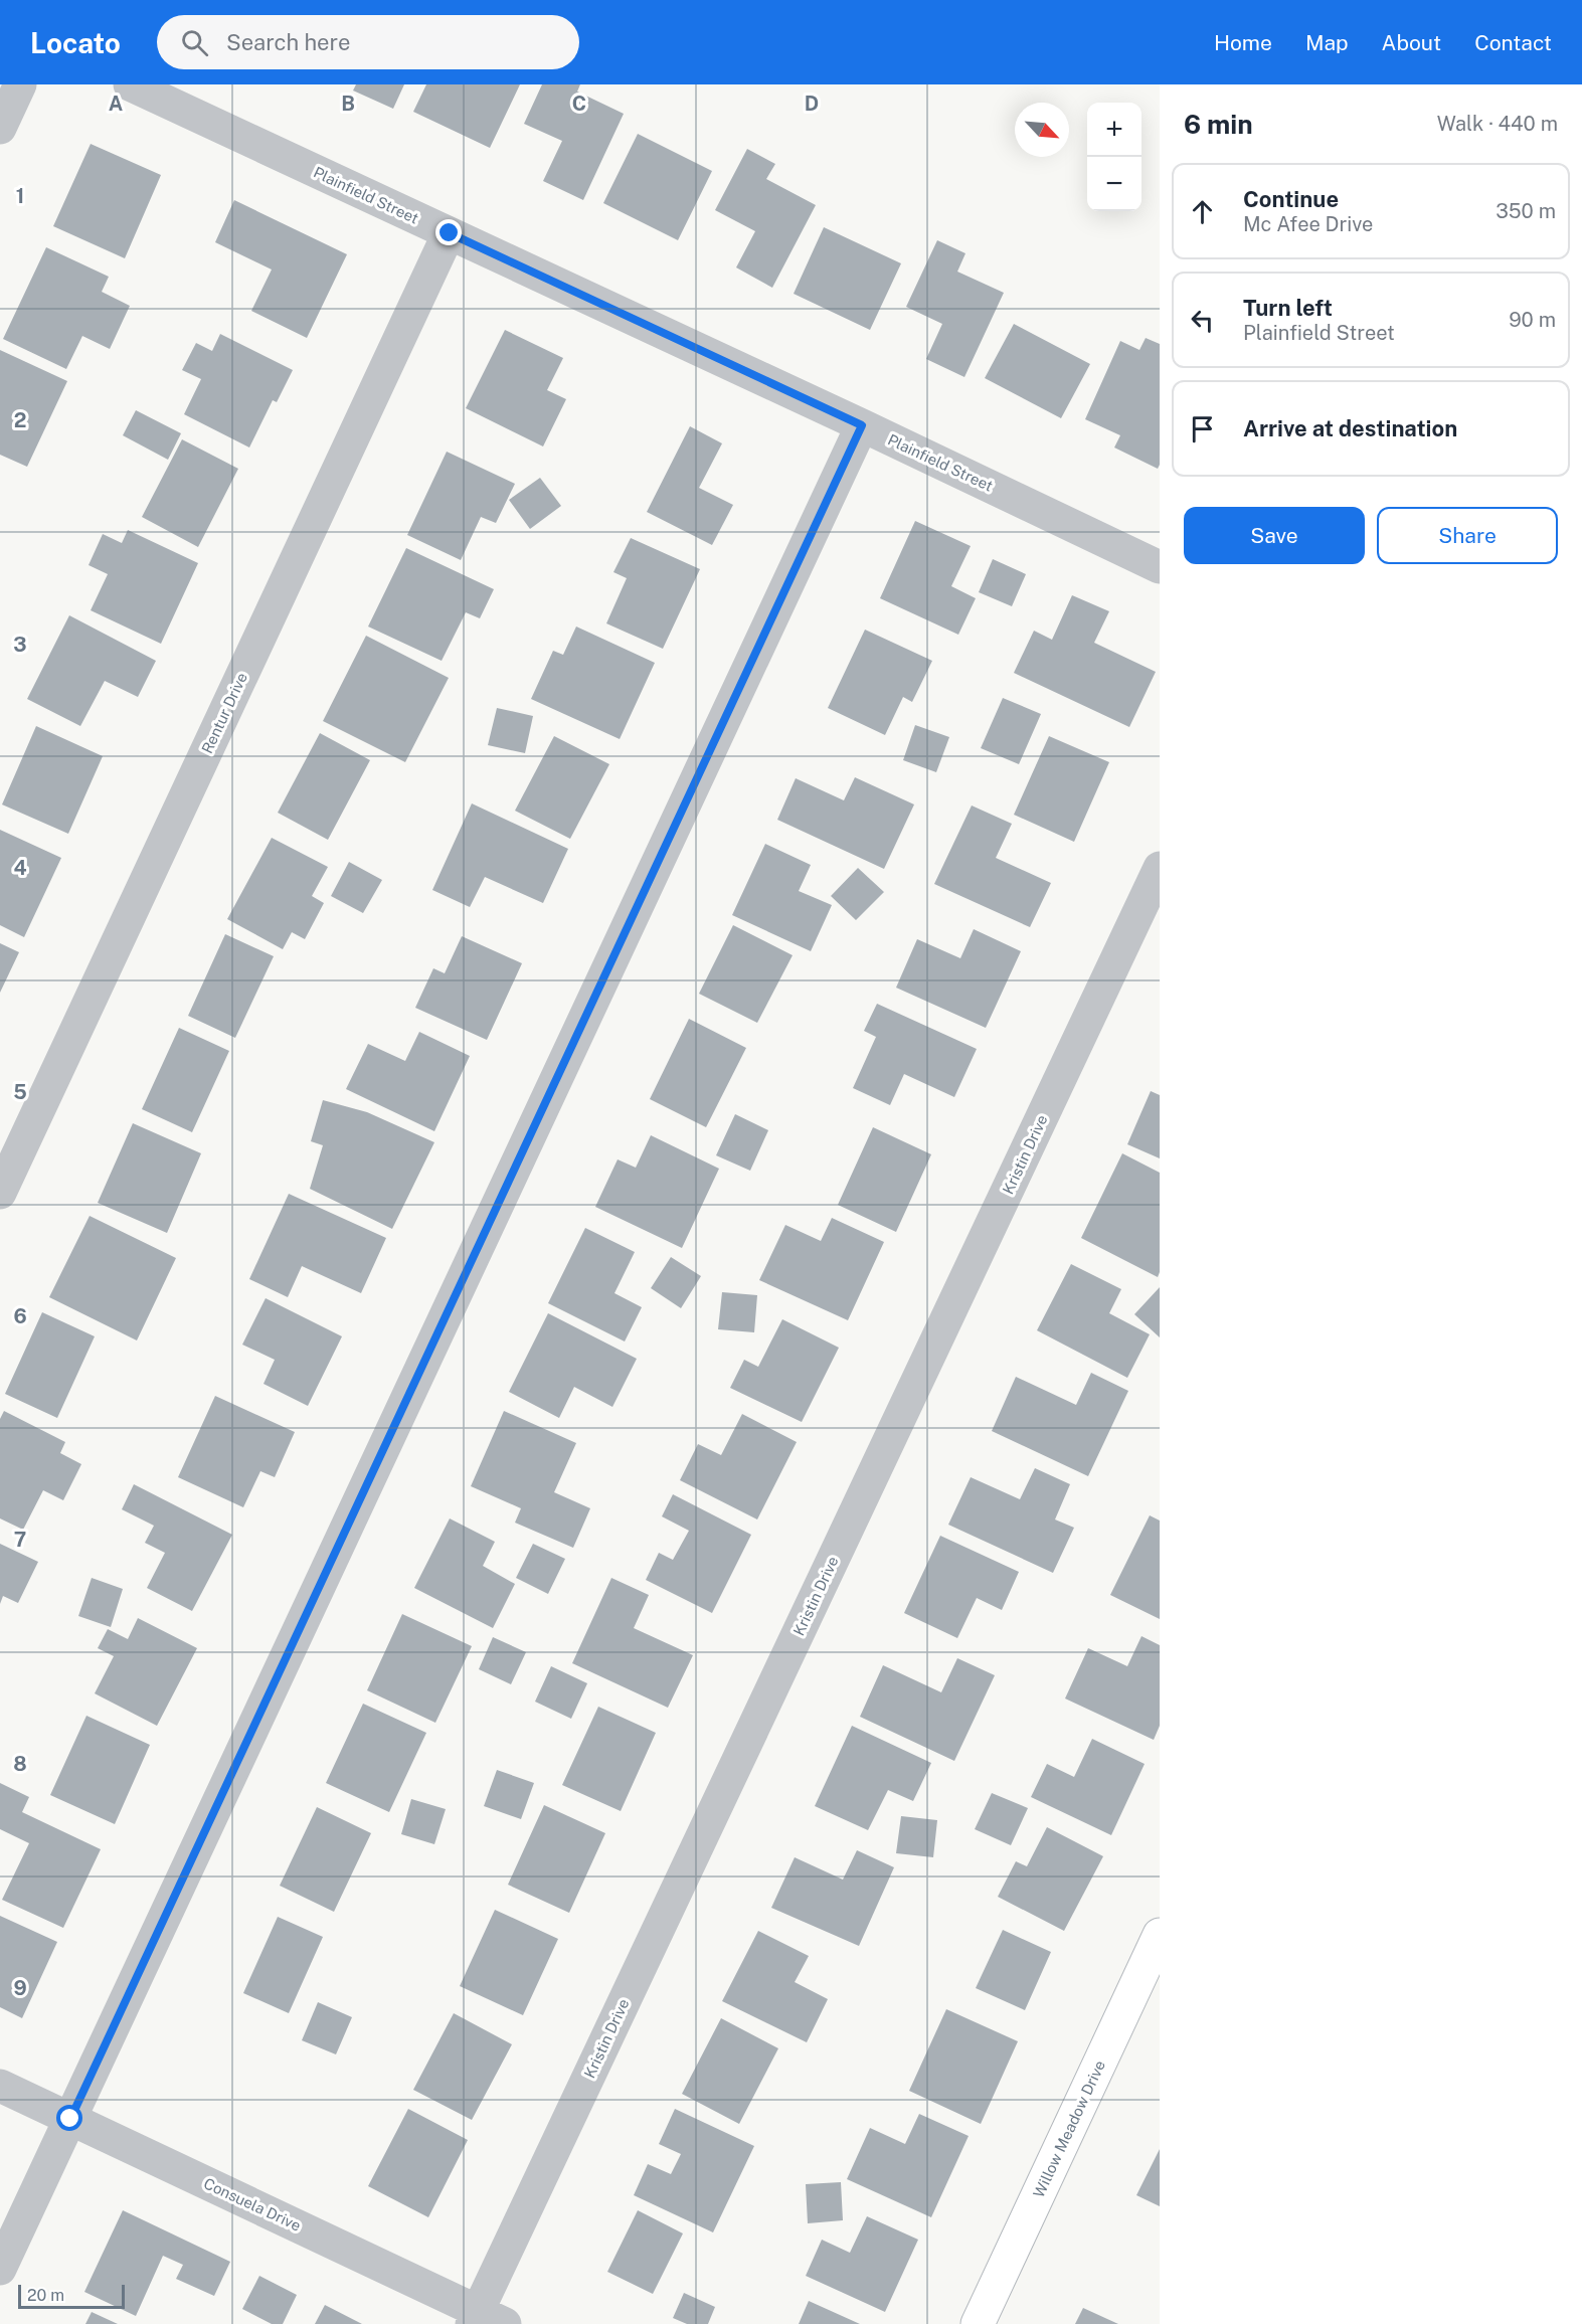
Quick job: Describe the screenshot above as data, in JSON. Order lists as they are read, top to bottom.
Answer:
{
  "streets": {
    "street": [
      "Plainfield Street",
      "Rentur Drive",
      "Kristin Drive",
      "Willow Meadow Drive",
      "Consuela Drive"
    ]
  },
  "crossings": [
    ["Plainfield Street", "Rentur Drive"],
    ["Kristin Drive", "Consuela Drive"]
  ],
  "scale_bar": "20 m",
  "north": "bottom right",
  "page": {
    "header": "Locato",
    "search": "Search here",
    "nav": [
      "Home",
      "Map",
      "About",
      "Contact"
    ],
    "heading": ["6 min", "Walk · 440 m"],
    "map_buttons": ["+", "−"],
    "list": [
      ["Continue", "Mc Afee Drive", "350 m"],
      ["Turn left", "Plainfield Street", "90 m"],
      "Arrive at destination"
    ],
    "buttons": ["Save", "Share"],
    "scale": "20 m"
  },
  "grid": {
    "columns": [
      "A",
      "B",
      "C",
      "D"
    ],
    "rows": [
      "1",
      "2",
      "3",
      "4",
      "5",
      "6",
      "7",
      "8",
      "9"
    ]
  }
}
